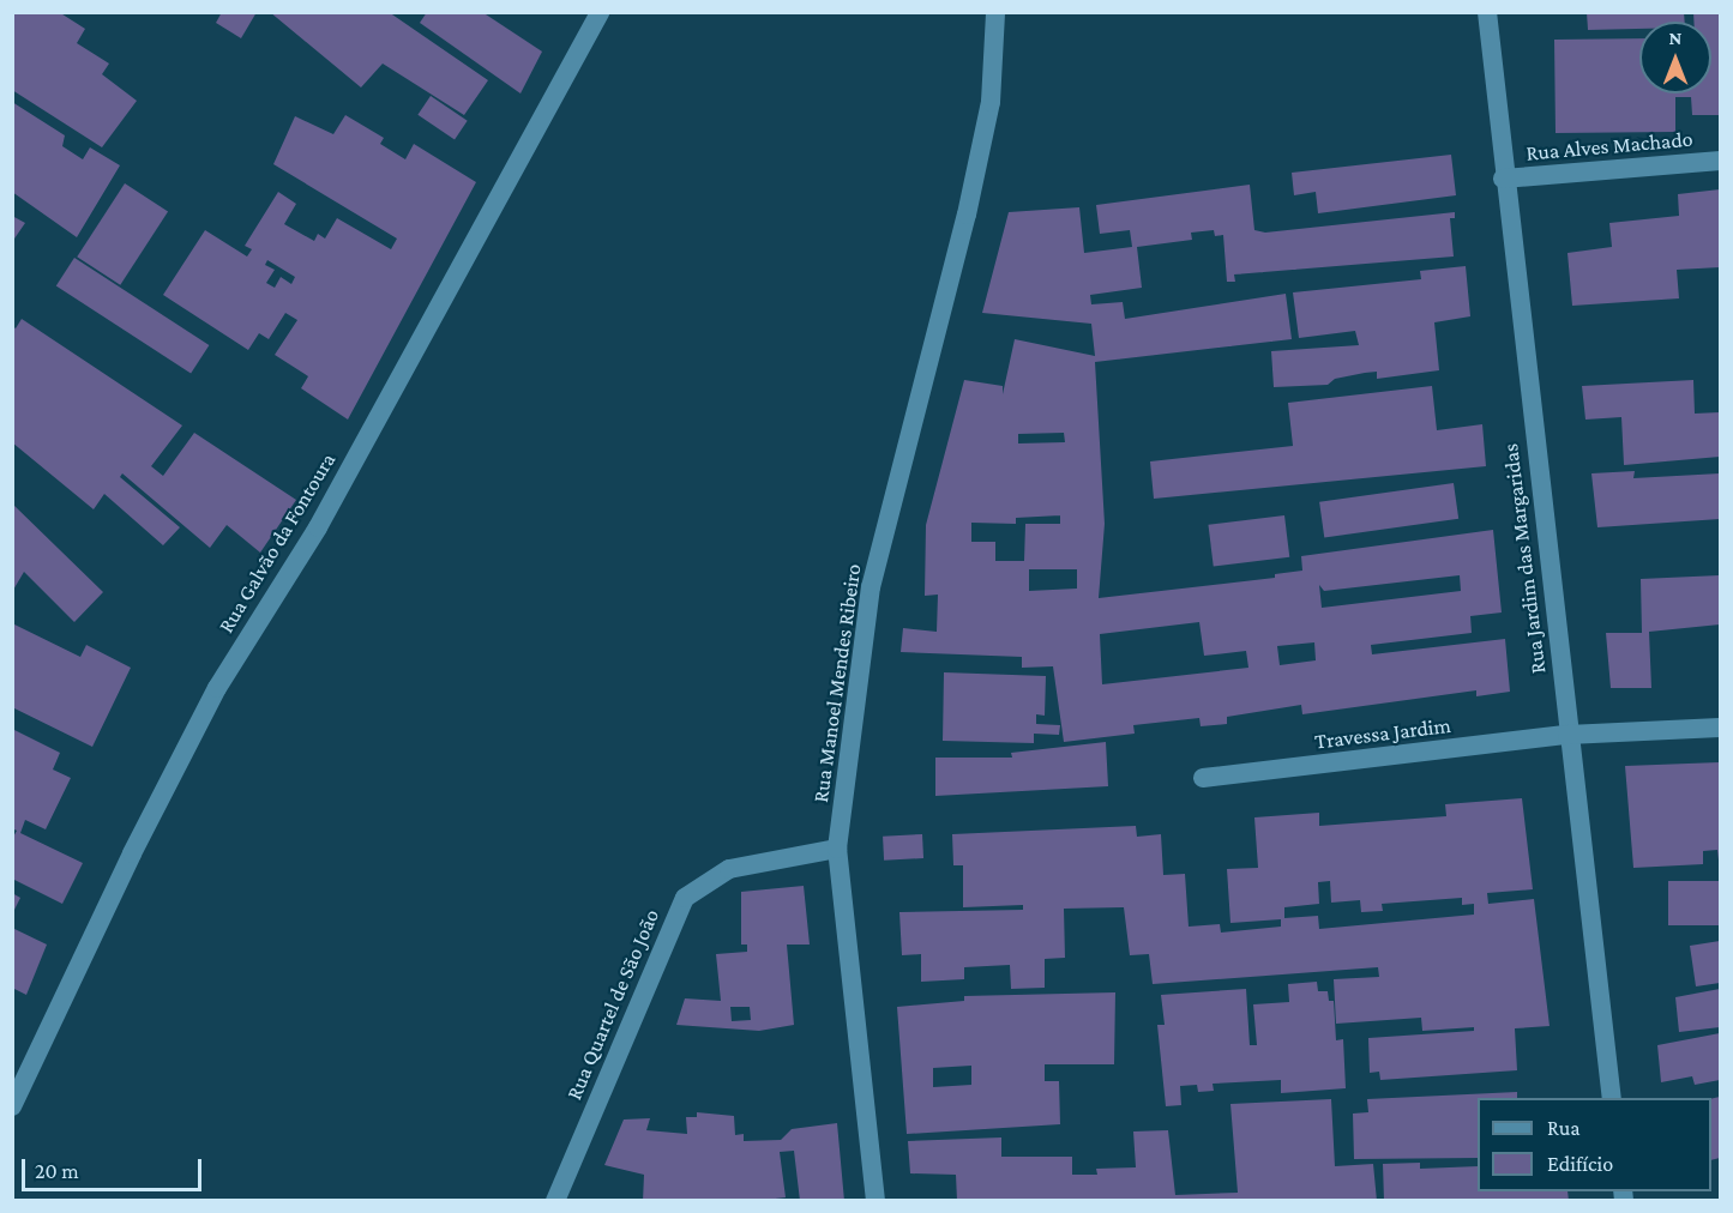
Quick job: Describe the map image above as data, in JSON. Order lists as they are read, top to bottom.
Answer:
{
  "streets": {
    "street": [
      "Rua Alves Machado",
      "Rua Galvão da Fontoura",
      "Rua Jardim das Margaridas",
      "Rua Manoel Mendes Ribeiro",
      "Travessa Jardim",
      "Rua Quartel de São João"
    ]
  },
  "crossings": [
    ["Rua Alves Machado", "Rua Jardim das Margaridas"],
    ["Rua Jardim das Margaridas", "Travessa Jardim"],
    ["Rua Manoel Mendes Ribeiro", "Rua Quartel de São João"]
  ],
  "legend": ["Rua", "Edifício"],
  "scale_bar": "20 m",
  "north": "top"
}
